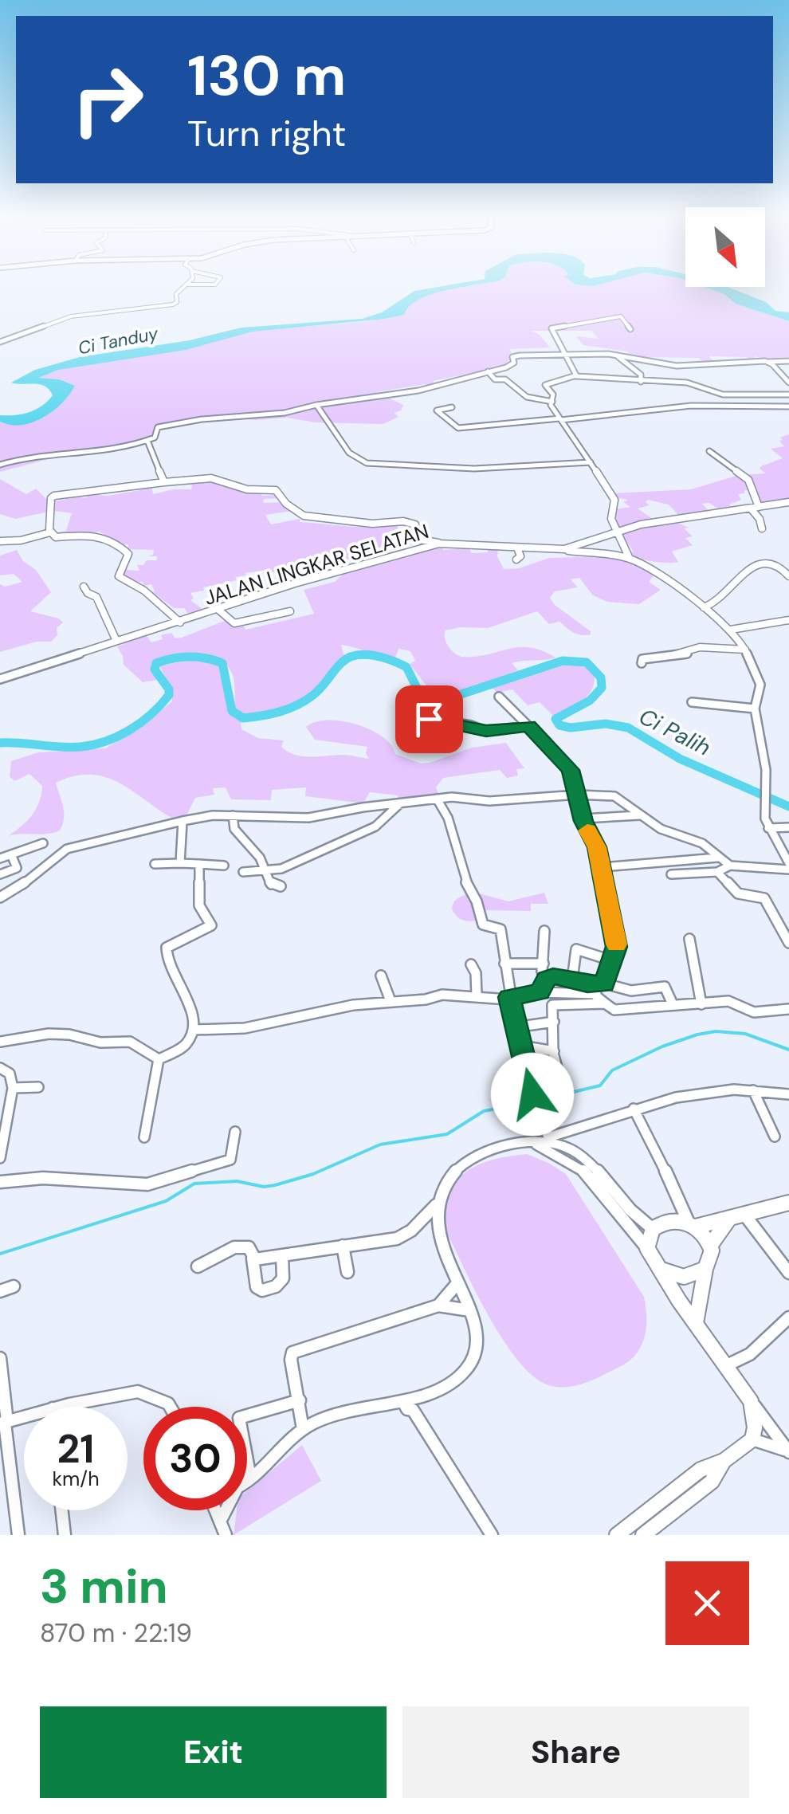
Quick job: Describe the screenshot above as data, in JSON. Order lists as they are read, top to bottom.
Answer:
{
  "streets": {
    "street": ["JALAN LINGKAR SELATAN"]
  },
  "water": ["Ci Tanduy", "Ci Palih"],
  "north": "bottom right",
  "page": {
    "turn": ["130 m", "Turn right"],
    "speed": "21 km/h",
    "limit": "30",
    "heading": ["3 min", "870 m · 22:19"],
    "buttons": ["Exit", "Share"]
  }
}
